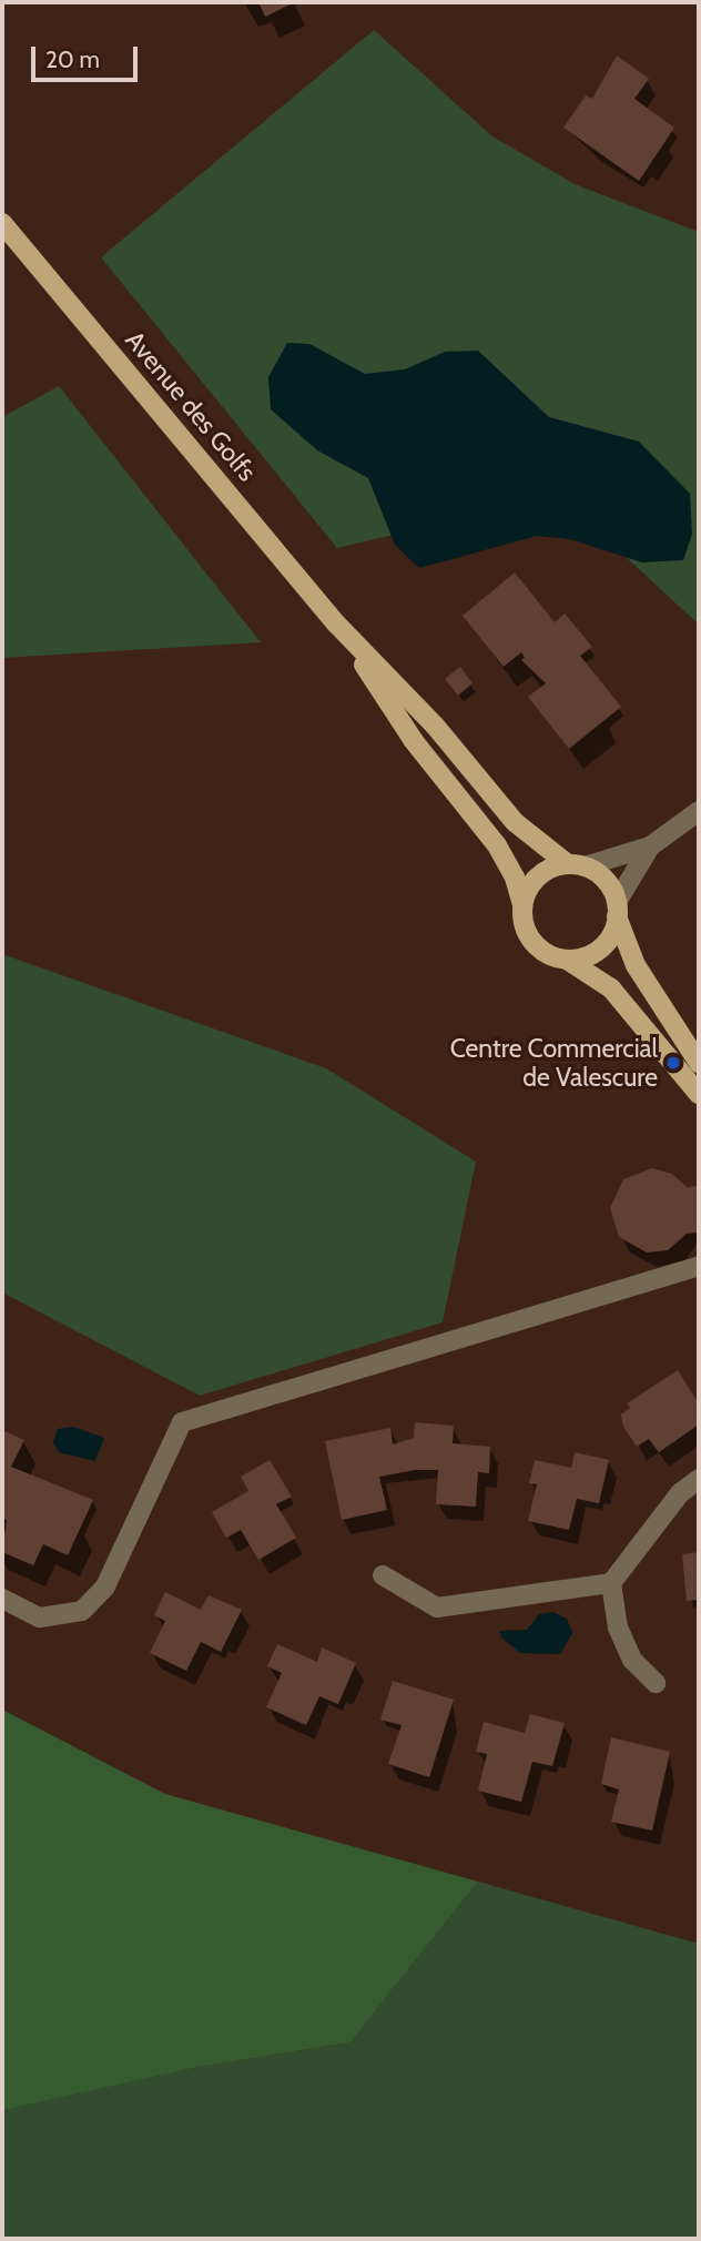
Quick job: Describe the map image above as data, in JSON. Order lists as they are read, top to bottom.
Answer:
{
  "streets": {
    "main road": ["Avenue des Golfs"]
  },
  "places": ["Centre Commercial de Valescure"],
  "scale_bar": "20 m"
}
